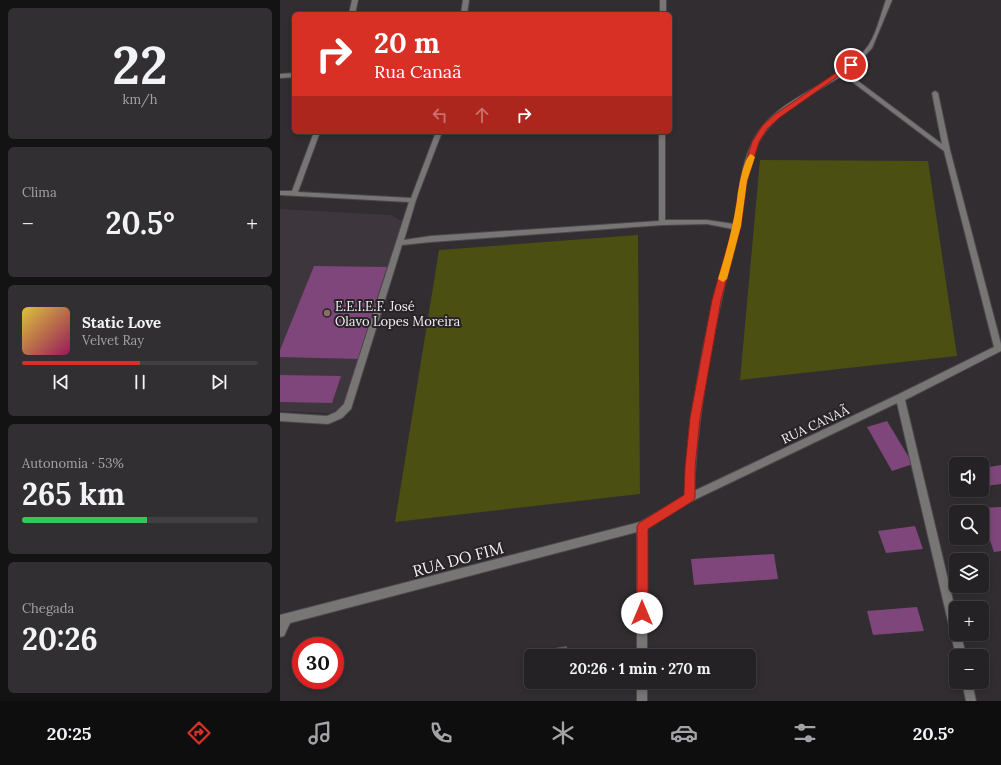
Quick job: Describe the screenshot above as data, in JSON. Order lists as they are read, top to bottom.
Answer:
{
  "streets": {
    "street": ["RUA CANAÃ", "RUA DO FIM"]
  },
  "crossings": [
    ["RUA CANAÃ", "RUA DO FIM"]
  ],
  "places": ["E.E.I.E.F. José Olavo Lopes Moreira"],
  "page": {
    "tile": [
      ["22", "km/h"],
      "Clima",
      ["Autonomia · 53%", "265 km"],
      ["Chegada", "20:26"]
    ],
    "turn": ["20 m", "Rua Canaã"],
    "heat": ["−", "20.5°", "+"],
    "song": ["Static Love", "Velvet Ray"],
    "map_buttons": ["+", "−"],
    "limit": "30",
    "trip": "20:26 · 1 min · 270 m",
    "tabs": ["20:25", "20.5°"]
  }
}
